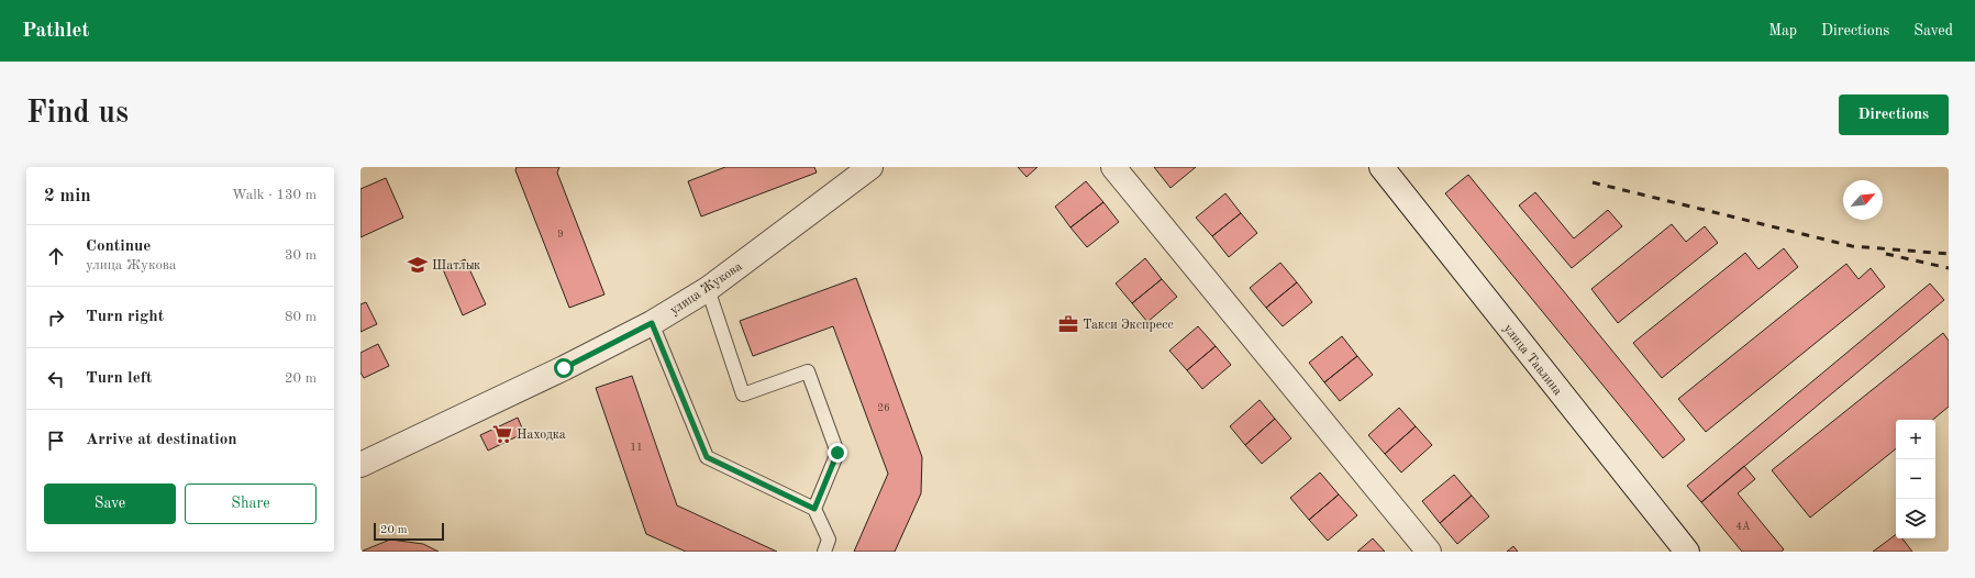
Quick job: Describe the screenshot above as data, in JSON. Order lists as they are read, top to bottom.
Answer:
{
  "streets": {
    "street": ["улица Жукова", "улица Тавлина"]
  },
  "places": {
    "school or university": ["Шатлык"],
    "office": ["Такси Экспресс"],
    "supermarket": ["Находка"]
  },
  "house_numbers": [
    "9",
    "26",
    "11",
    "4А"
  ],
  "scale_bar": "20 m",
  "north": "top right",
  "page": {
    "header": "Pathlet",
    "nav": ["Map", "Directions", "Saved"],
    "buttons": [
      "Directions",
      ["Save", "Share"]
    ],
    "title": "Find us",
    "heading": ["2 min", "Walk · 130 m"],
    "list": [
      ["Continue", "улица Жукова", "30 m"],
      ["Turn right", "80 m"],
      ["Turn left", "20 m"],
      "Arrive at destination"
    ],
    "map_buttons": ["+", "−"],
    "scale": "20 m"
  }
}
